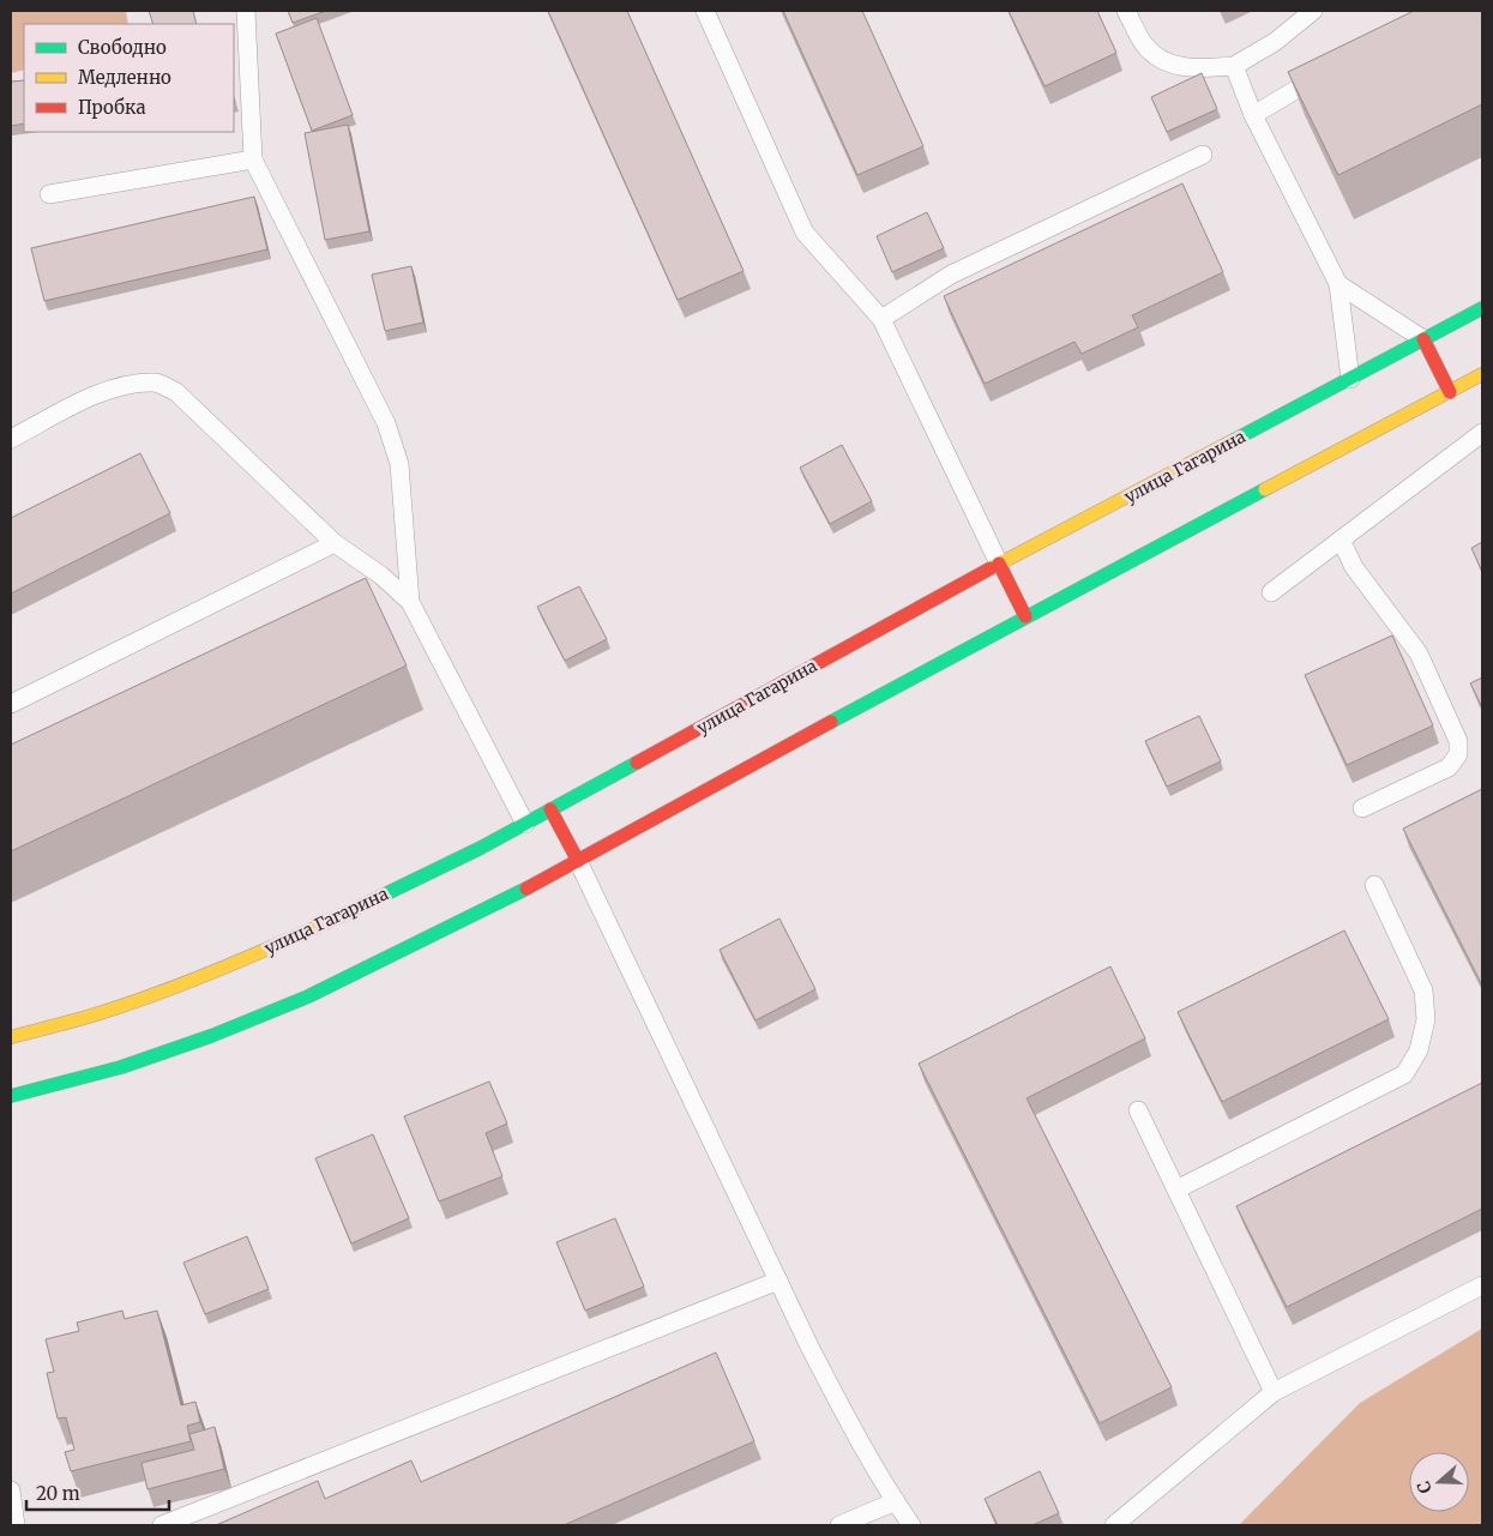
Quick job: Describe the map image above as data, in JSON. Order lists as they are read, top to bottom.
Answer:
{
  "streets": {
    "main road": ["улица Гагарина"]
  },
  "legend": ["Свободно", "Медленно", "Пробка"],
  "scale_bar": "20 m",
  "north": "left"
}
